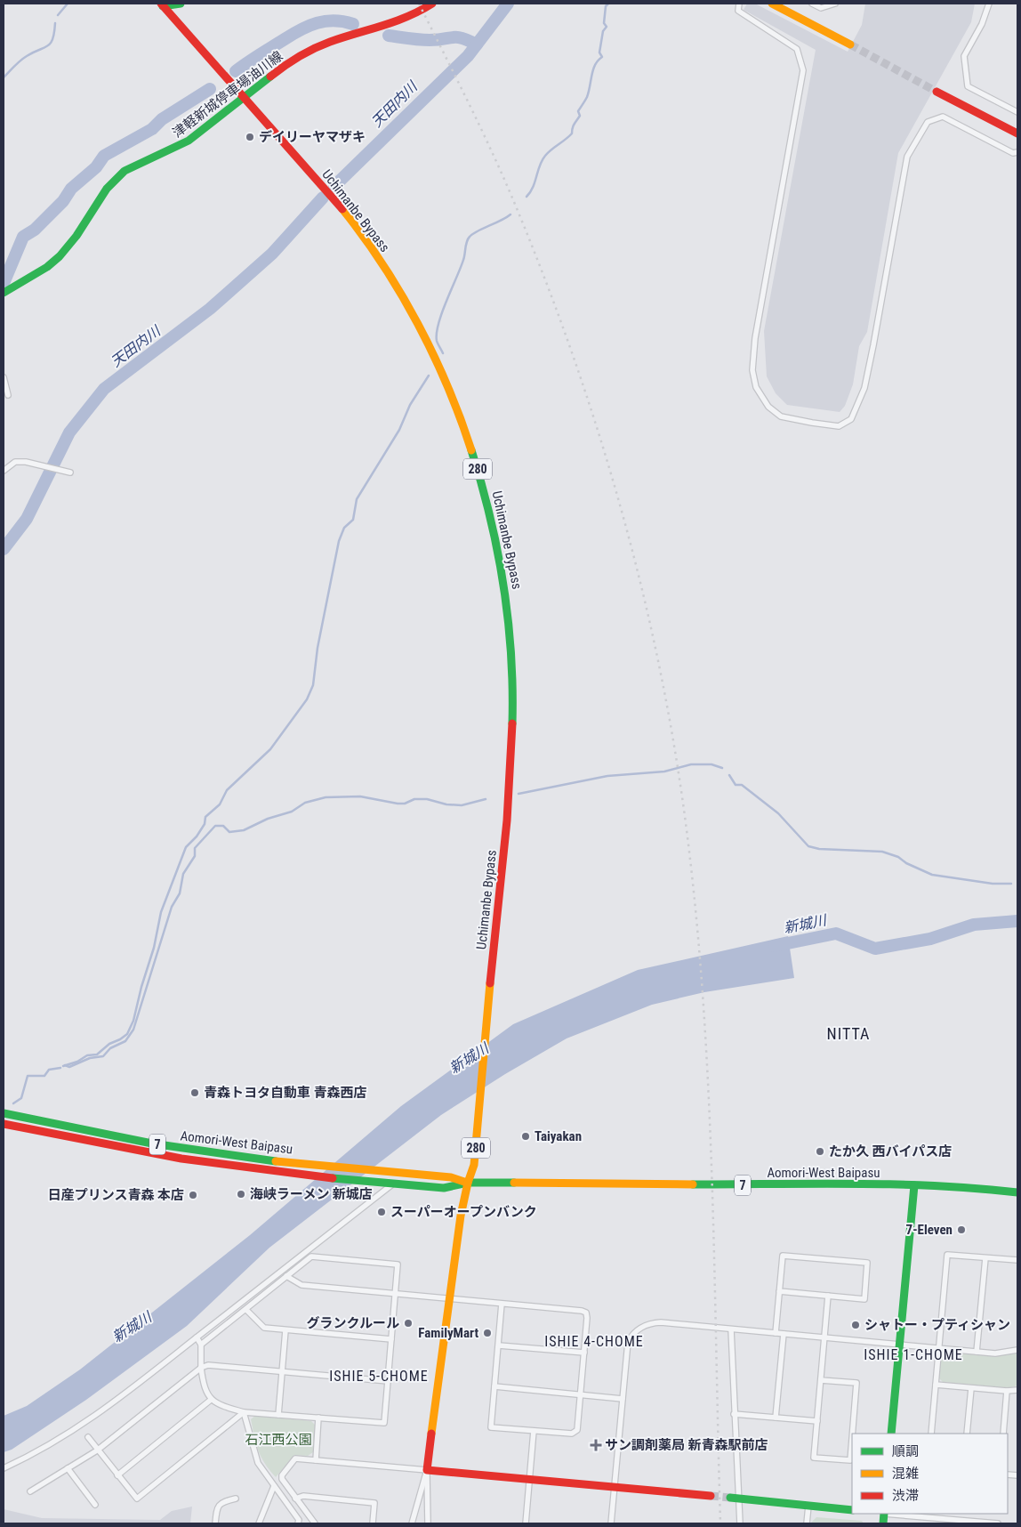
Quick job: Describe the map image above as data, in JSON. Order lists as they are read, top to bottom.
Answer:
{
  "streets": {
    "main road": [
      "津軽新城停車場油川線",
      "Uchimanbe Bypass",
      "280",
      "Aomori-West Baipasu",
      "7"
    ]
  },
  "crossings": [
    ["津軽新城停車場油川線", "Uchimanbe Bypass"],
    ["Uchimanbe Bypass", "Aomori-West Baipasu"]
  ],
  "districts": [
    "NITTA",
    "ISHIE 4-CHOME",
    "ISHIE 1-CHOME",
    "ISHIE 5-CHOME"
  ],
  "water": ["天田内川", "新城川"],
  "parks": ["石江西公園"],
  "places": {
    "other": [
      "デイリーヤマザキ",
      "青森トヨタ自動車 青森西店",
      "Taiyakan",
      "たか久 西バイパス店",
      "海峡ラーメン 新城店",
      "日産プリンス青森 本店",
      "スーパーオープンバンク",
      "7-Eleven",
      "グランクルール",
      "シャトー・プティシャン",
      "FamilyMart"
    ],
    "health": ["サン調剤薬局 新青森駅前店"]
  },
  "legend": ["順調", "混雑", "渋滞"]
}
